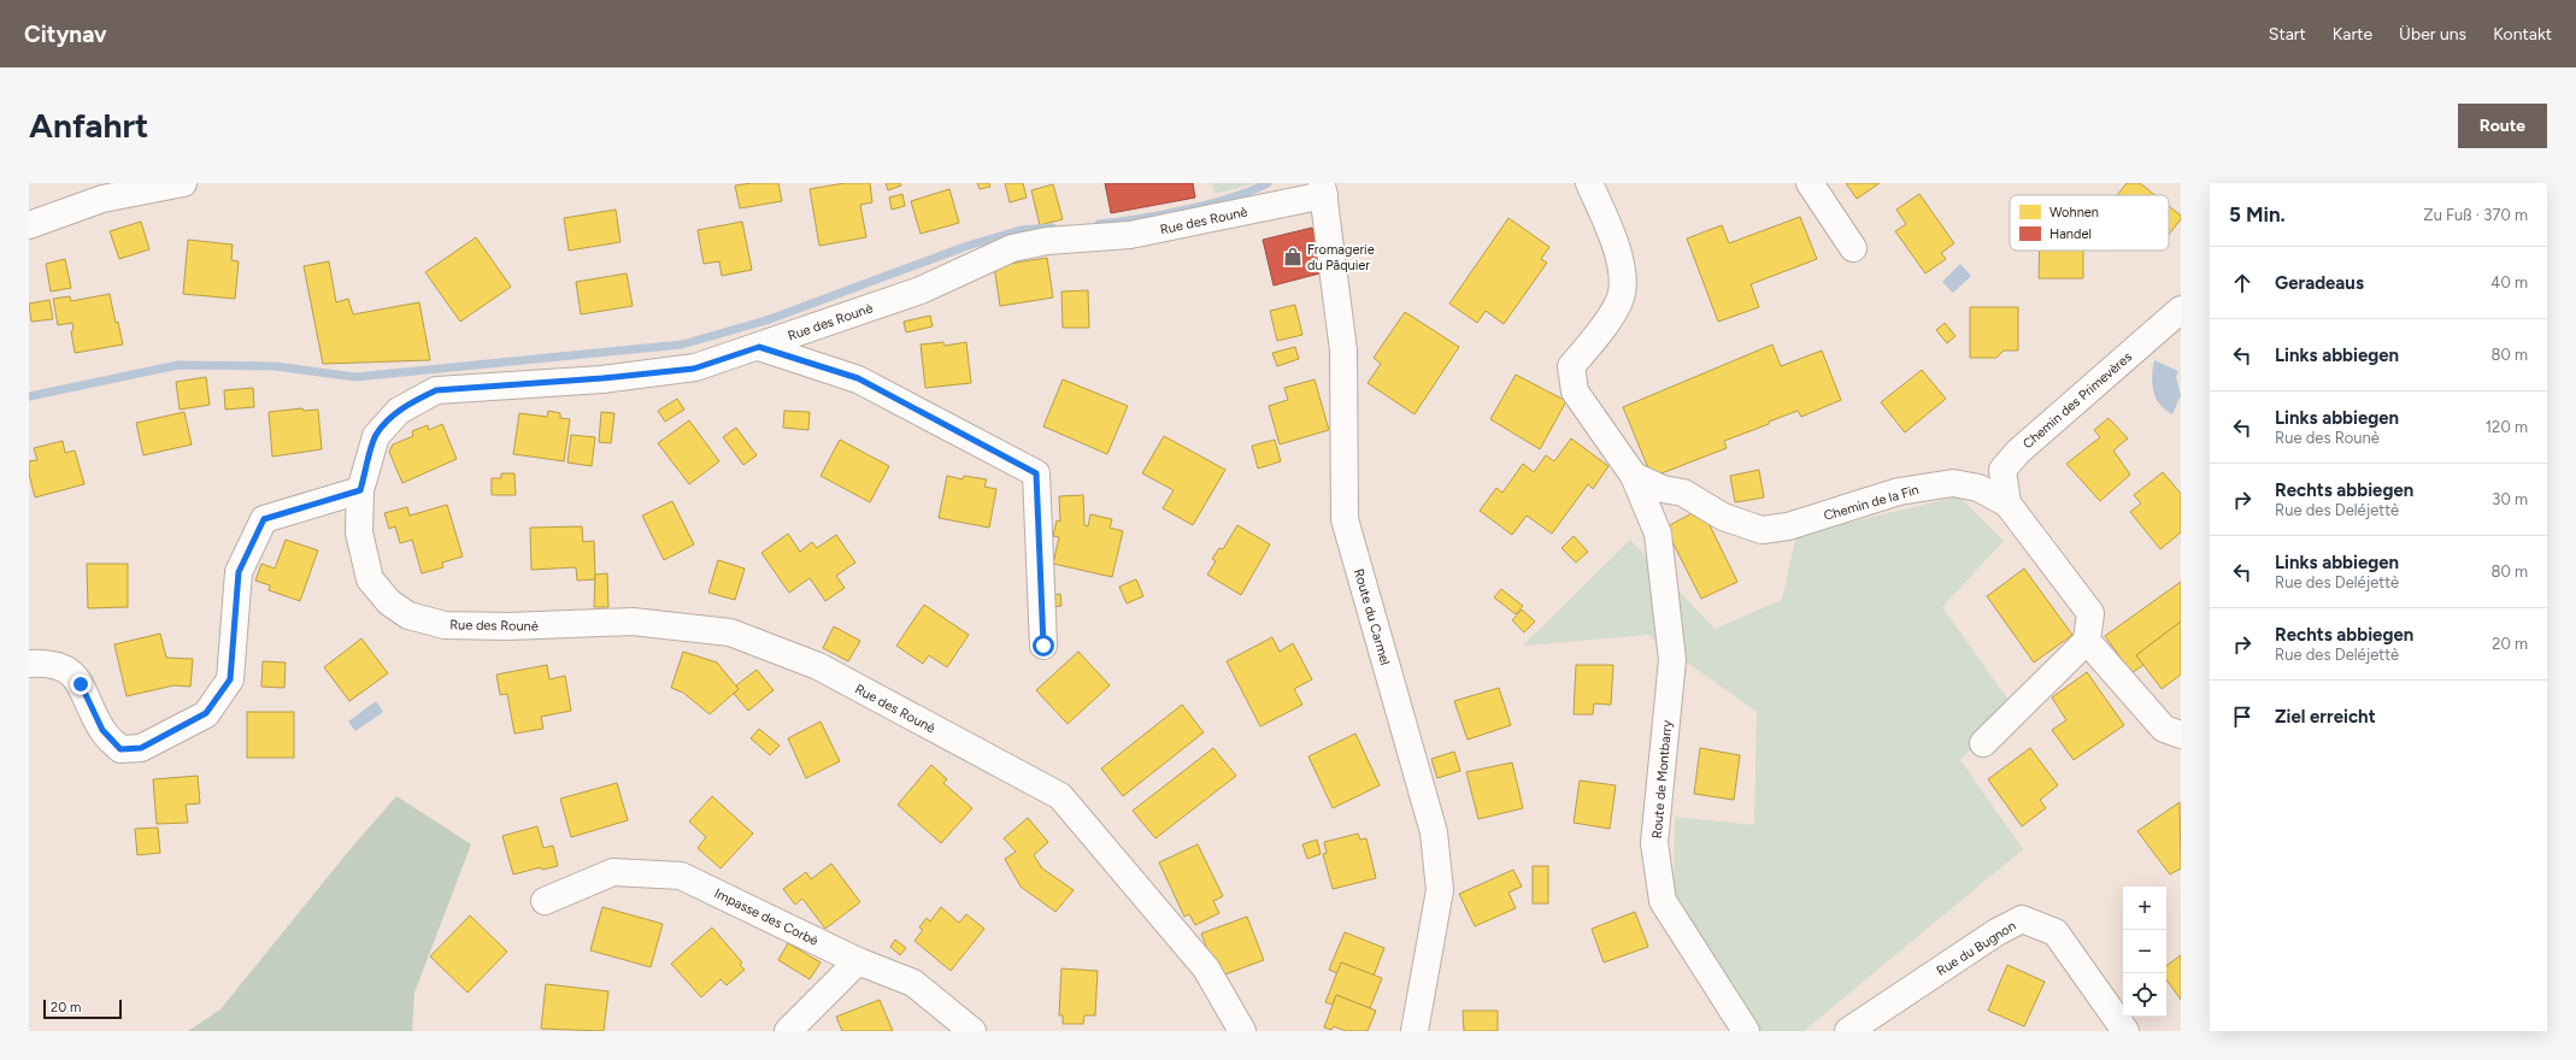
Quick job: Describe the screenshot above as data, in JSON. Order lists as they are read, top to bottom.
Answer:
{
  "streets": {
    "street": [
      "Rue des Rounè",
      "Chemin des Primevères",
      "Chemin de la Fin",
      "Route du Carmel",
      "Route de Montbarry",
      "Impasse des Corbè",
      "Rue du Bugnon"
    ]
  },
  "crossings": [
    ["Rue des Rounè", "Route du Carmel"],
    ["Chemin des Primevères", "Chemin de la Fin"],
    ["Chemin de la Fin", "Route de Montbarry"]
  ],
  "places": {
    "shop": ["Fromagerie du Pâquier"]
  },
  "legend": ["Wohnen", "Handel"],
  "scale_bar": "20 m",
  "page": {
    "header": "Citynav",
    "nav": [
      "Start",
      "Karte",
      "Über uns",
      "Kontakt"
    ],
    "buttons": "Route",
    "title": "Anfahrt",
    "heading": ["5 Min.", "Zu Fuß · 370 m"],
    "list": [
      ["Geradeaus", "40 m"],
      ["Links abbiegen", "80 m"],
      ["Links abbiegen", "Rue des Rounè", "120 m"],
      ["Rechts abbiegen", "Rue des Deléjettè", "30 m"],
      ["Links abbiegen", "Rue des Deléjettè", "80 m"],
      ["Rechts abbiegen", "Rue des Deléjettè", "20 m"],
      "Ziel erreicht"
    ],
    "map_buttons": ["+", "−"],
    "scale": "20 m"
  }
}
